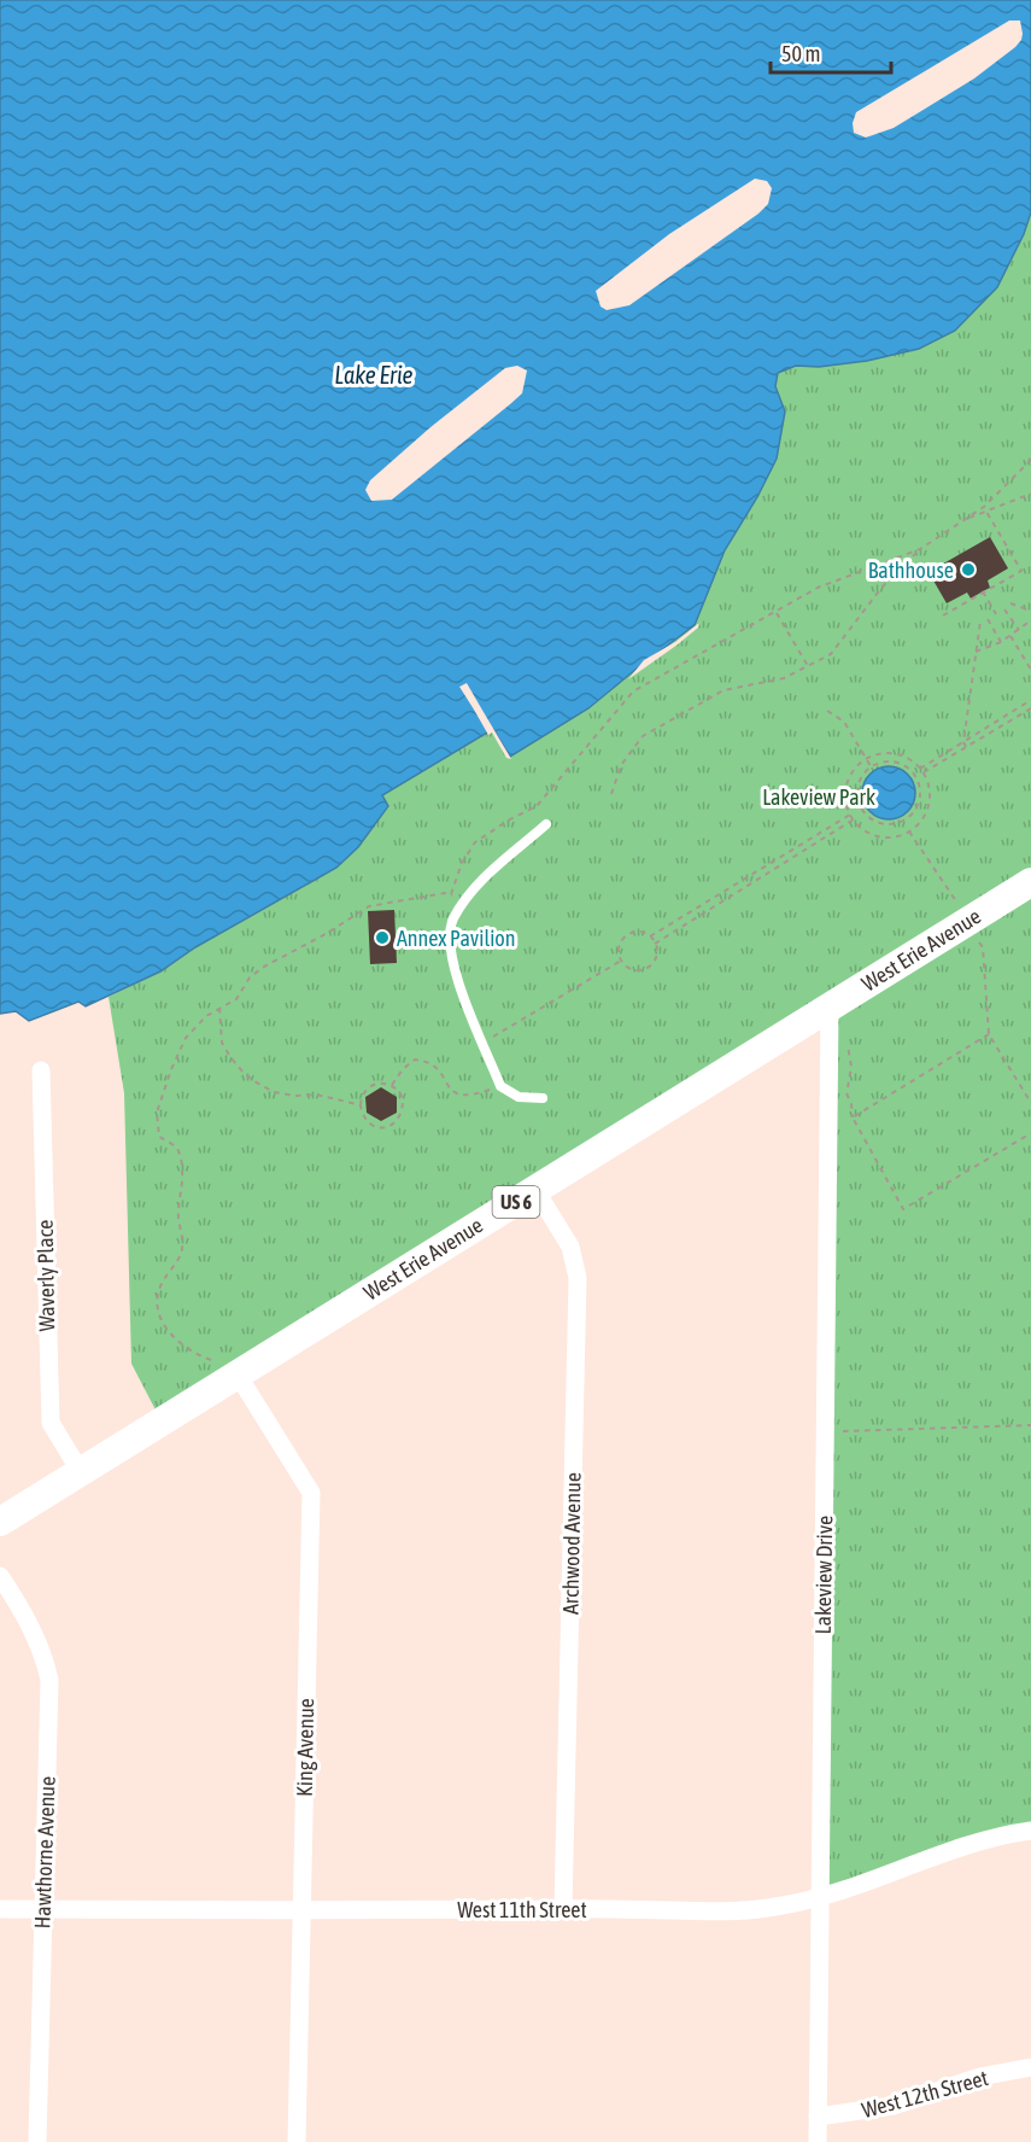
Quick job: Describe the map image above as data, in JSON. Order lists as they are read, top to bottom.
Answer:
{
  "streets": {
    "main road": ["West Erie Avenue", "US 6"],
    "street": [
      "Waverly Place",
      "Archwood Avenue",
      "Lakeview Drive",
      "King Avenue",
      "Hawthorne Avenue",
      "West 11th Street",
      "West 12th Street"
    ]
  },
  "crossings": [
    ["West Erie Avenue", "Waverly Place"],
    ["West Erie Avenue", "Archwood Avenue"],
    ["West Erie Avenue", "Lakeview Drive"],
    ["West Erie Avenue", "King Avenue"],
    ["Archwood Avenue", "West 11th Street"],
    ["Lakeview Drive", "West 11th Street"],
    ["Lakeview Drive", "West 12th Street"],
    ["King Avenue", "West 11th Street"],
    ["Hawthorne Avenue", "West 11th Street"]
  ],
  "water": ["Lake Erie"],
  "parks": ["Lakeview Park"],
  "places": ["Bathhouse", "Annex Pavilion"],
  "scale_bar": "50 m"
}
